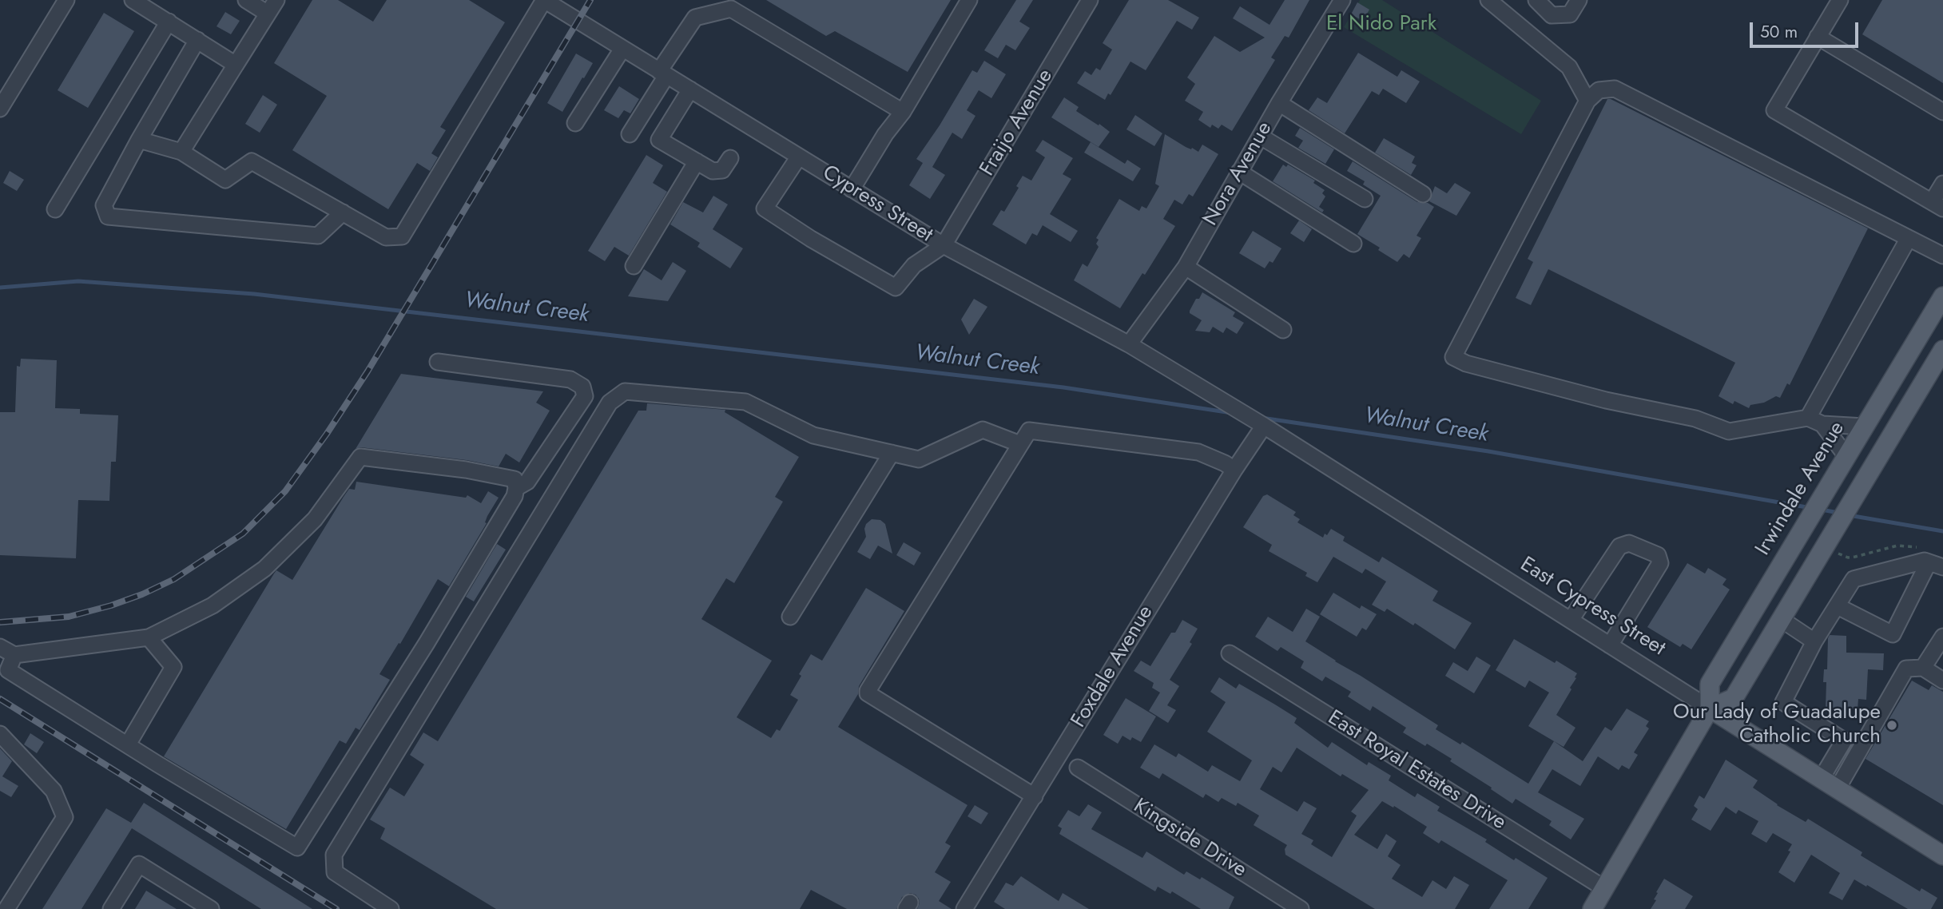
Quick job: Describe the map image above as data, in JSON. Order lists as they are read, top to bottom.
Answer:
{
  "streets": {
    "main road": ["Irwindale Avenue", "East Cypress Street"],
    "street": [
      "Fraijo Avenue",
      "Nora Avenue",
      "Cypress Street",
      "Foxdale Avenue",
      "East Royal Estates Drive",
      "Kingside Drive"
    ]
  },
  "crossings": [
    ["Fraijo Avenue", "Cypress Street"],
    ["Nora Avenue", "Cypress Street"],
    ["Cypress Street", "East Cypress Street"],
    ["Irwindale Avenue", "East Cypress Street"],
    ["Irwindale Avenue", "East Royal Estates Drive"],
    ["East Cypress Street", "Foxdale Avenue"]
  ],
  "water": ["Walnut Creek"],
  "parks": ["El Nido Park"],
  "places": ["Our Lady of Guadalupe Catholic Church"],
  "scale_bar": "50 m"
}
